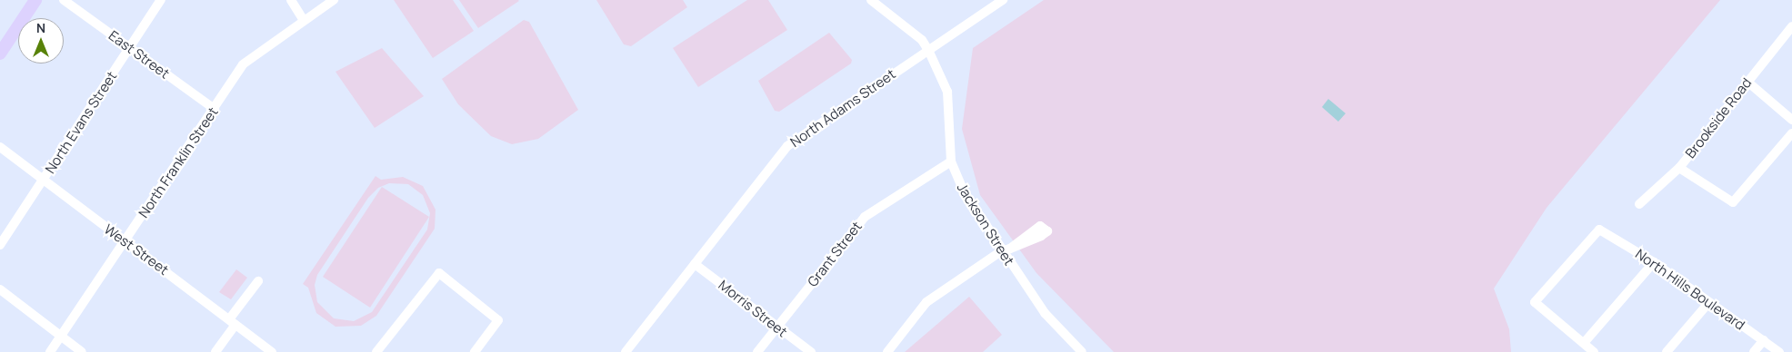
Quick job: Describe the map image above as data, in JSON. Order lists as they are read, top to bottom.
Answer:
{
  "streets": {
    "street": [
      "East Street",
      "North Adams Street",
      "Brookside Road",
      "North Evans Street",
      "North Franklin Street",
      "Jackson Street",
      "West Street",
      "Grant Street",
      "North Hills Boulevard",
      "Morris Street"
    ]
  },
  "crossings": [
    ["East Street", "North Evans Street"],
    ["East Street", "North Franklin Street"],
    ["North Adams Street", "Jackson Street"],
    ["North Adams Street", "Morris Street"],
    ["North Evans Street", "West Street"],
    ["North Franklin Street", "West Street"],
    ["Jackson Street", "Grant Street"],
    ["Grant Street", "Morris Street"]
  ],
  "north": "top"
}
